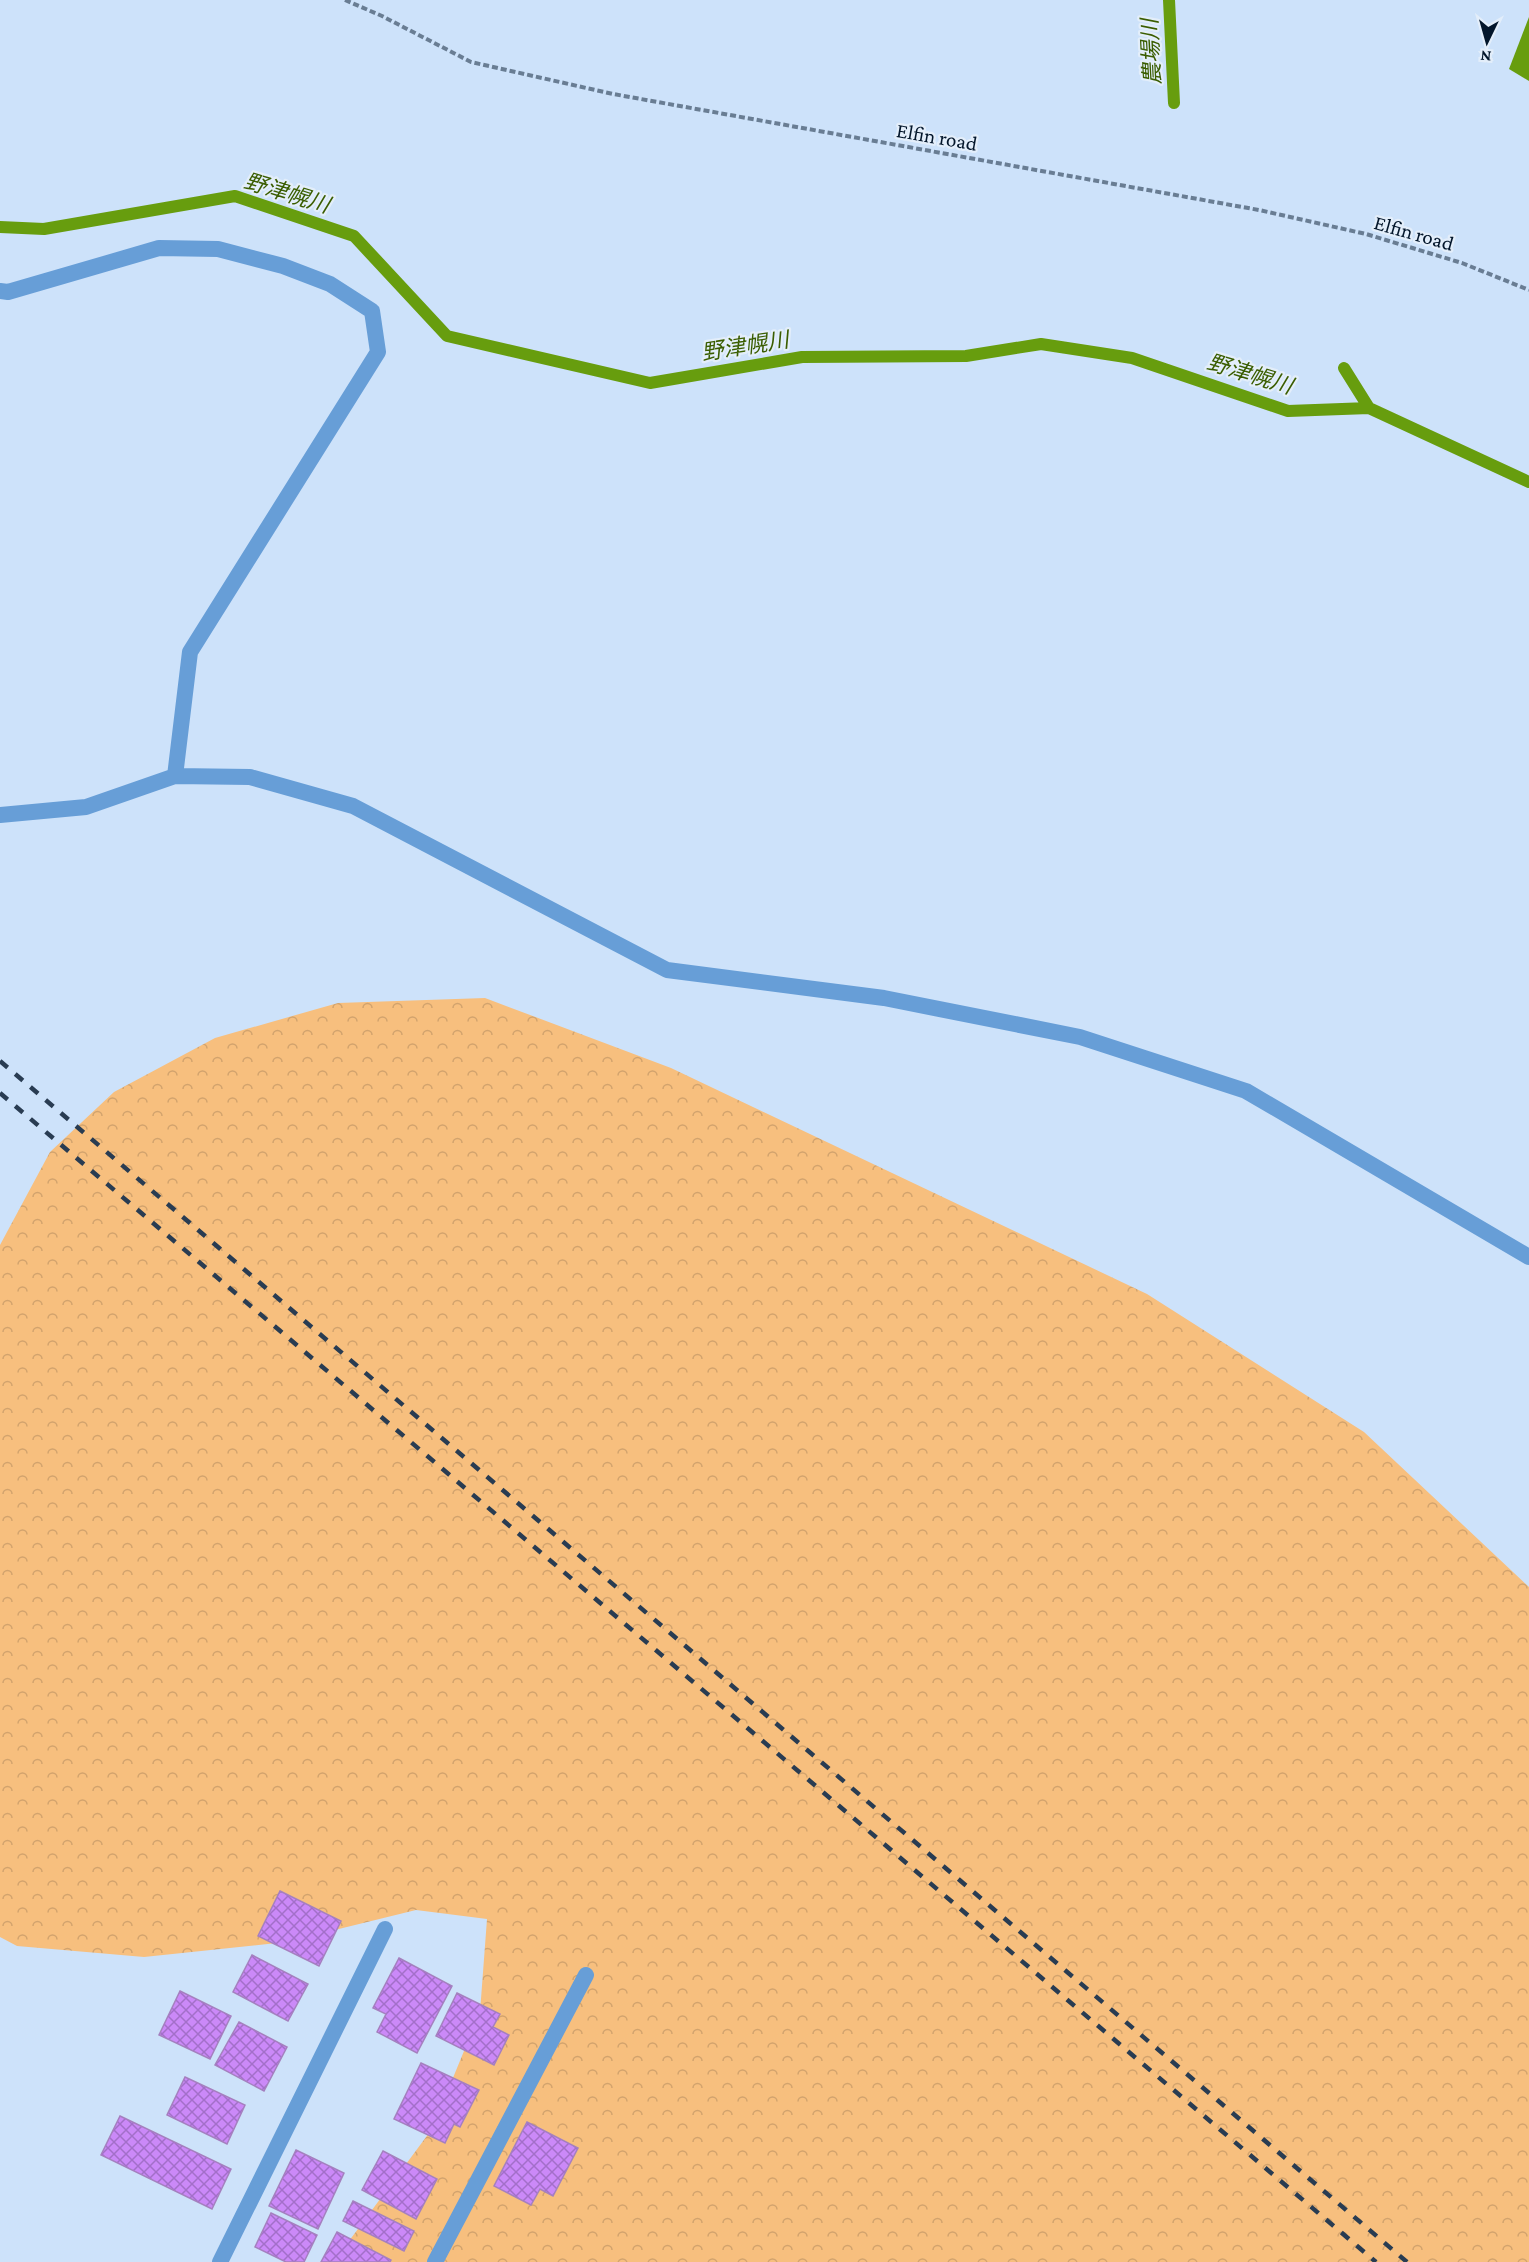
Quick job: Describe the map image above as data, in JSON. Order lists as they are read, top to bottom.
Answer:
{
  "streets": {
    "path": ["Elfin road"]
  },
  "water": ["農場川", "野津幌川"],
  "north": "bottom"
}
